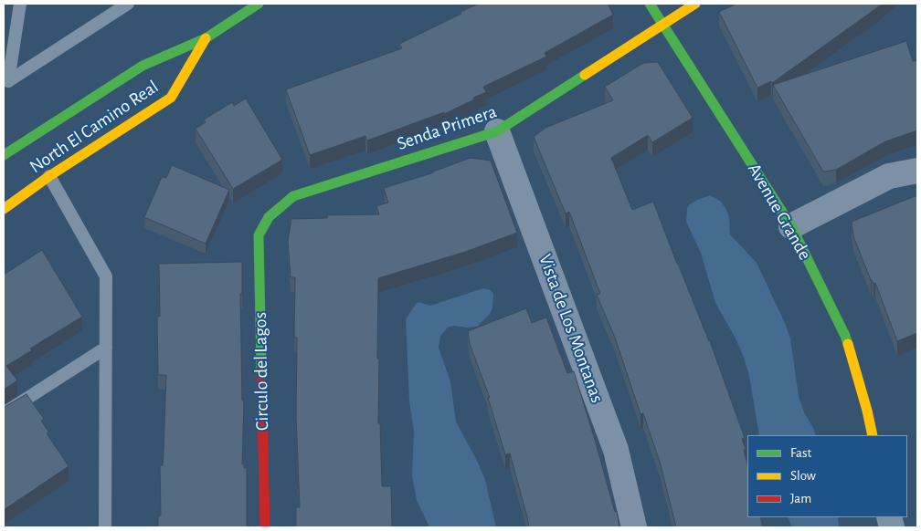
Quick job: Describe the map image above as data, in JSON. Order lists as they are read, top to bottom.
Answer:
{
  "streets": {
    "street": [
      "North El Camino Real",
      "Senda Primera",
      "Avenue Grande",
      "Vista de Los Montanas",
      "Circulo del Lagos"
    ]
  },
  "crossings": [
    ["Senda Primera", "Avenue Grande"],
    ["Senda Primera", "Vista de Los Montanas"],
    ["Senda Primera", "Circulo del Lagos"]
  ],
  "legend": ["Fast", "Slow", "Jam"]
}
